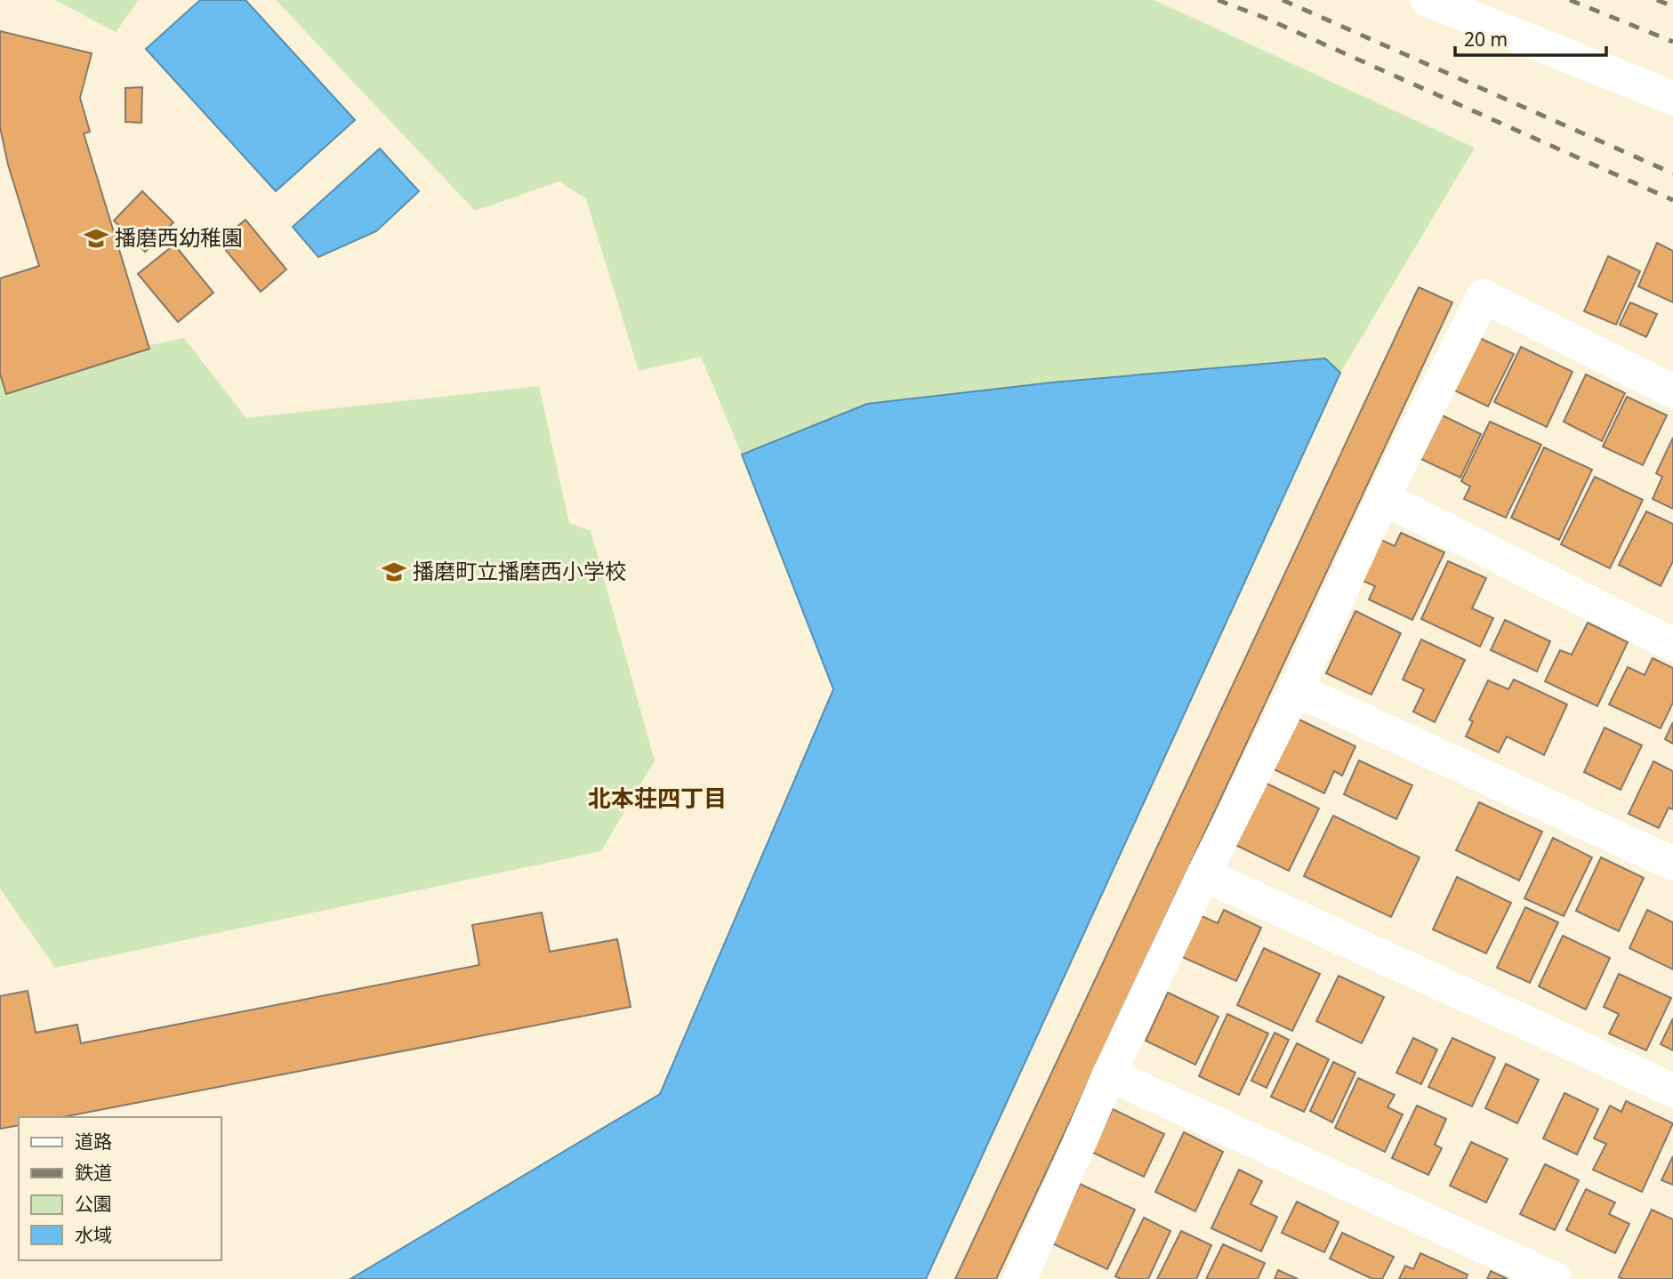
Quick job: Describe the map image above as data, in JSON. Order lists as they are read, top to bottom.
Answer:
{
  "districts": ["北本荘四丁目"],
  "places": {
    "school or university": ["播磨西幼稚園", "播磨町立播磨西小学校"]
  },
  "legend": [
    "道路",
    "鉄道",
    "公園",
    "水域"
  ],
  "scale_bar": "20 m"
}
